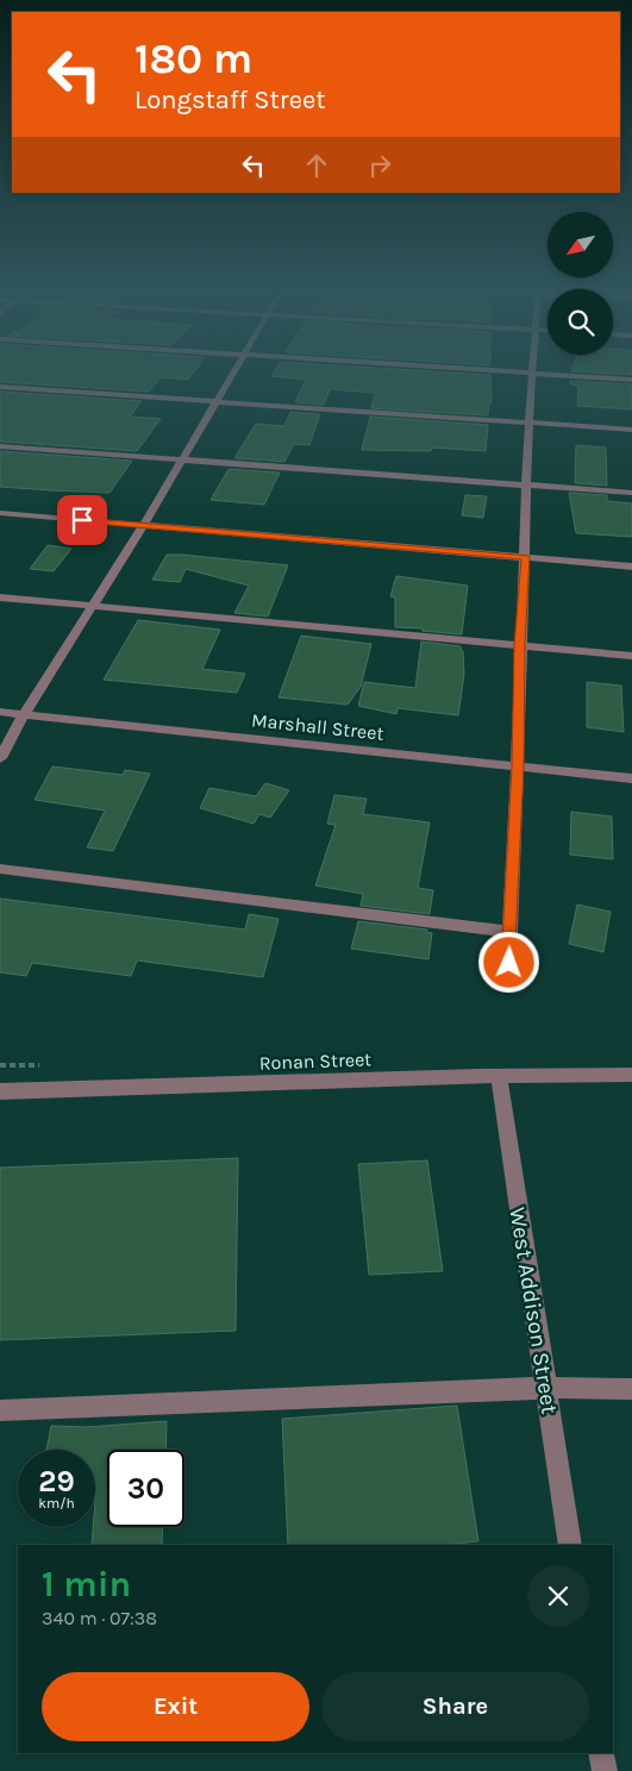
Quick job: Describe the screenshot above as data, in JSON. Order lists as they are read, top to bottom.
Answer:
{
  "streets": {
    "street": ["Marshall Street", "Ronan Street", "West Addison Street"]
  },
  "crossings": [
    ["Ronan Street", "West Addison Street"]
  ],
  "north": "bottom left",
  "page": {
    "turn": ["180 m", "Longstaff Street"],
    "speed": "29 km/h",
    "limit": "30",
    "heading": ["1 min", "340 m · 07:38"],
    "buttons": ["Exit", "Share"]
  }
}
